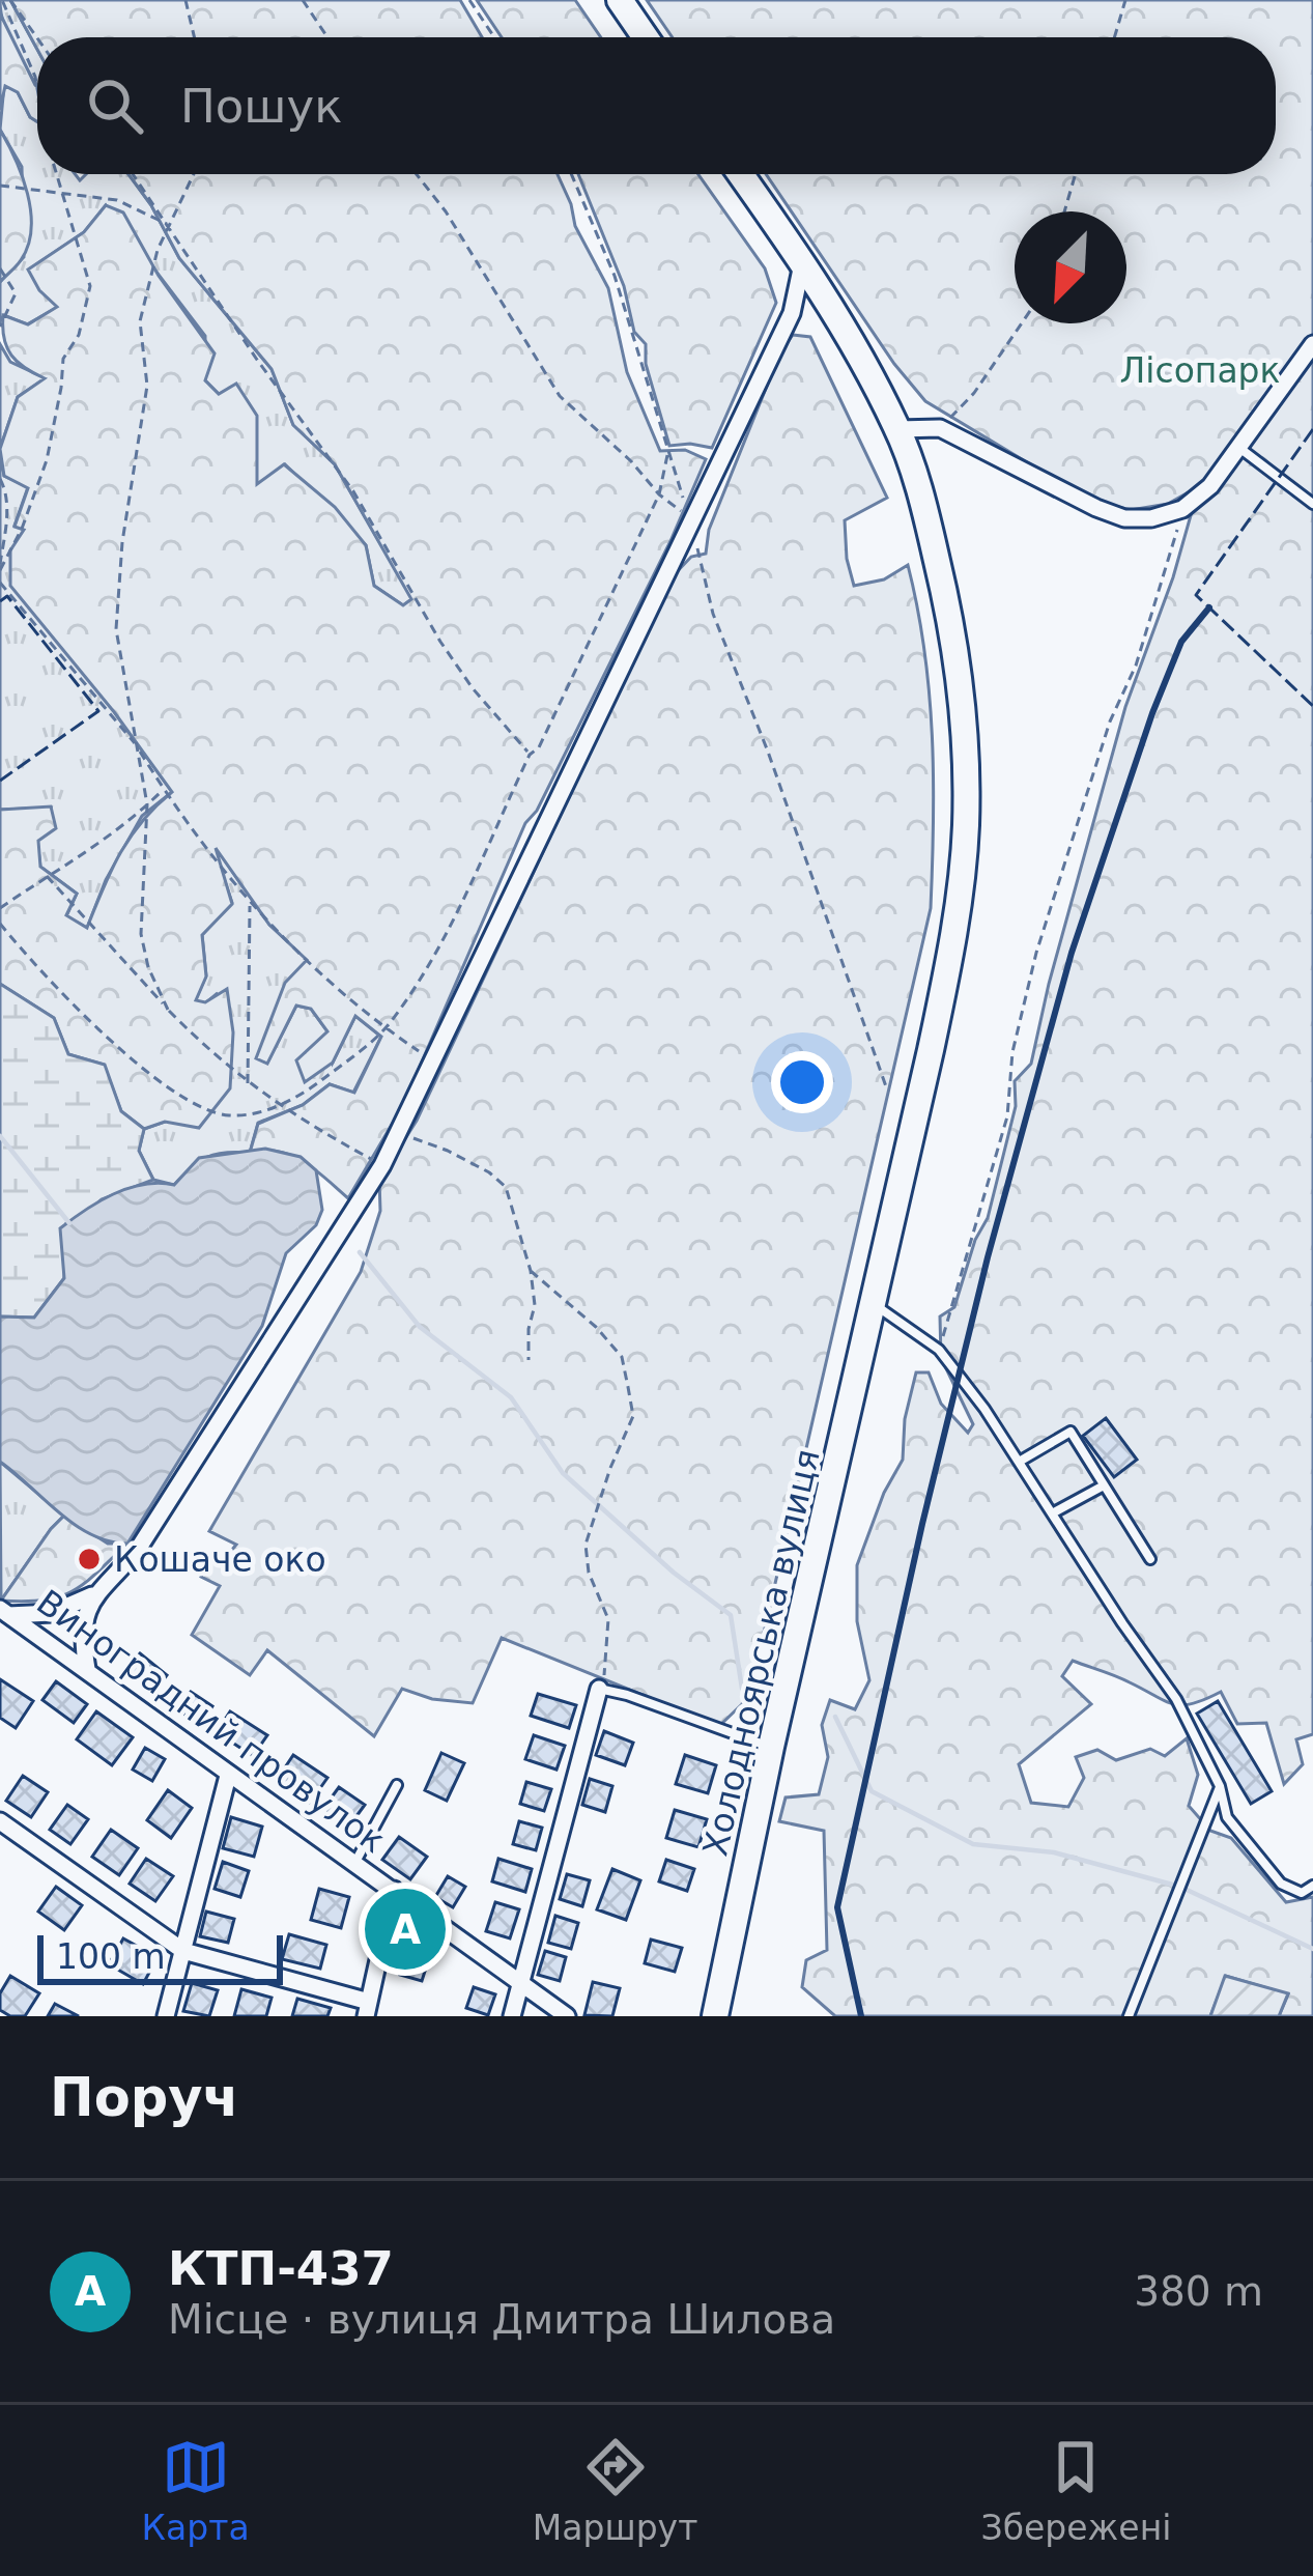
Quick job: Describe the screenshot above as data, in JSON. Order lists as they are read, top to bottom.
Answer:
{
  "streets": {
    "main road": ["Холодноярська вулиця"],
    "street": ["Виноградний провулок"]
  },
  "parks": ["Лісопарк"],
  "places": ["Кошаче око"],
  "scale_bar": "100 m",
  "north": "bottom left",
  "page": {
    "search": "Пошук",
    "pins": "A",
    "scale": "100 m",
    "heading": "Поруч",
    "list": [
      {
        "mark": "A",
        "name": "КТП-437",
        "note": "Місце · вулиця Дмитра Шилова",
        "value": "380 m"
      }
    ],
    "nav": ["Карта", "Маршрут", "Збережені"]
  }
}
